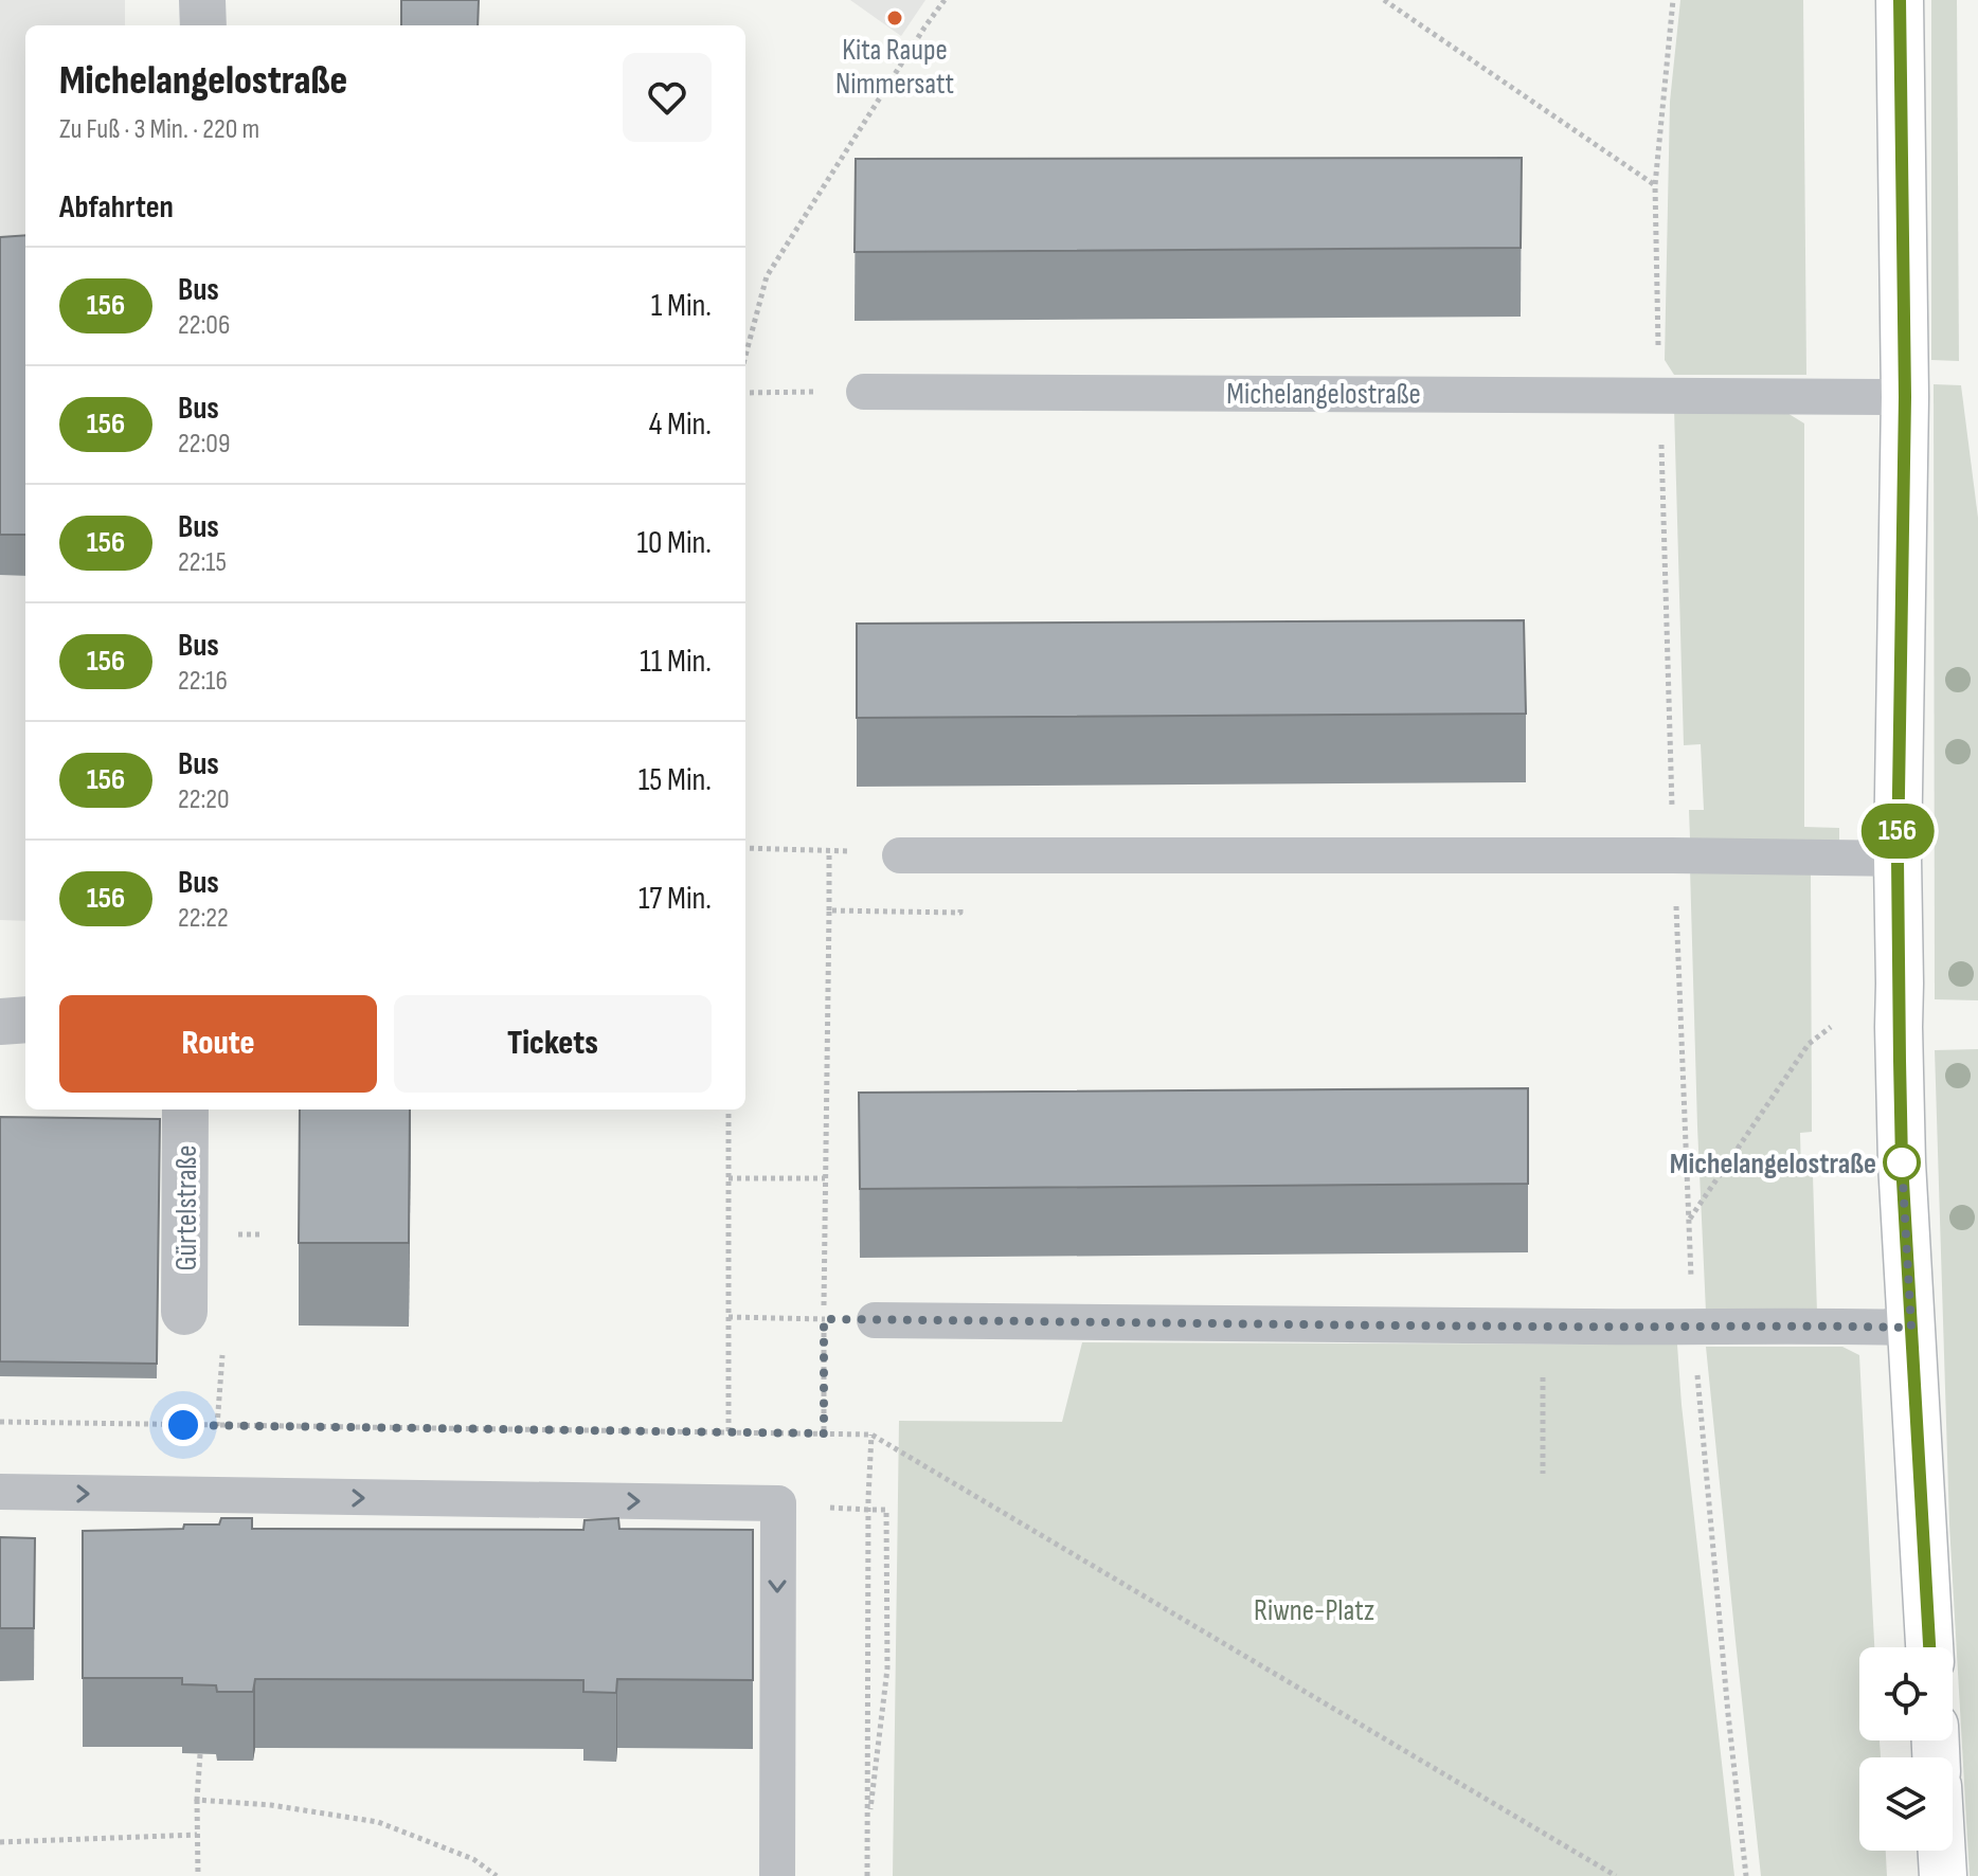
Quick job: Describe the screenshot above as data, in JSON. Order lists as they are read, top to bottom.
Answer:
{
  "streets": {
    "street": ["Gürtelstraße"],
    "lane": ["Michelangelostraße"]
  },
  "parks": ["Riwne-Platz"],
  "places": ["Kita Raupe Nimmersatt", "Michelangelostraße"],
  "lines": ["bus line 156"],
  "page": {
    "on_map": "156",
    "heading": [
      ["Michelangelostraße", "Zu Fuß · 3 Min. · 220 m"],
      "Abfahrten"
    ],
    "list": [
      {
        "mark": "156",
        "name": "Bus",
        "note": "22:06",
        "value": "1 Min."
      },
      {
        "mark": "156",
        "name": "Bus",
        "note": "22:09",
        "value": "4 Min."
      },
      {
        "mark": "156",
        "name": "Bus",
        "note": "22:15",
        "value": "10 Min."
      },
      {
        "mark": "156",
        "name": "Bus",
        "note": "22:16",
        "value": "11 Min."
      },
      {
        "mark": "156",
        "name": "Bus",
        "note": "22:20",
        "value": "15 Min."
      },
      {
        "mark": "156",
        "name": "Bus",
        "note": "22:22",
        "value": "17 Min."
      }
    ],
    "buttons": ["Route", "Tickets"]
  }
}
